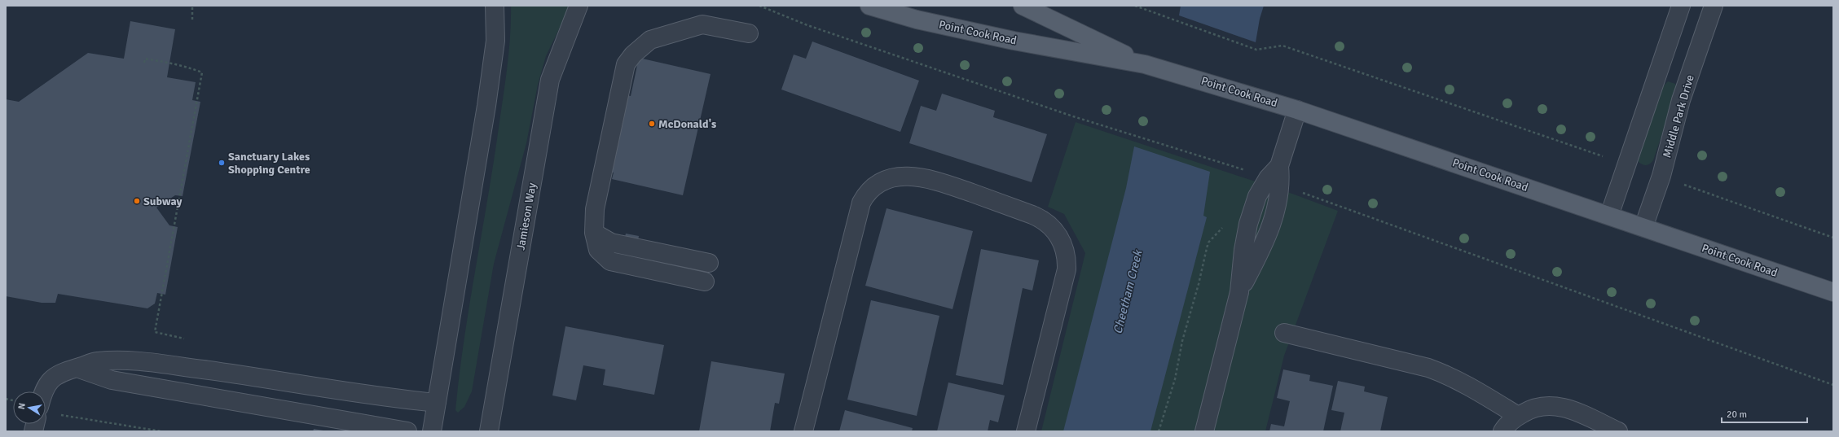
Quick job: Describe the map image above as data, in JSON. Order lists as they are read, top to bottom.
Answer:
{
  "streets": {
    "main road": ["Point Cook Road"],
    "street": ["Middle Park Drive", "Jamieson Way"]
  },
  "crossings": [
    ["Point Cook Road", "Middle Park Drive"]
  ],
  "water": ["Cheetham Creek"],
  "places": ["McDonald's", "Sanctuary Lakes Shopping Centre", "Subway"],
  "scale_bar": "20 m",
  "north": "left"
}
